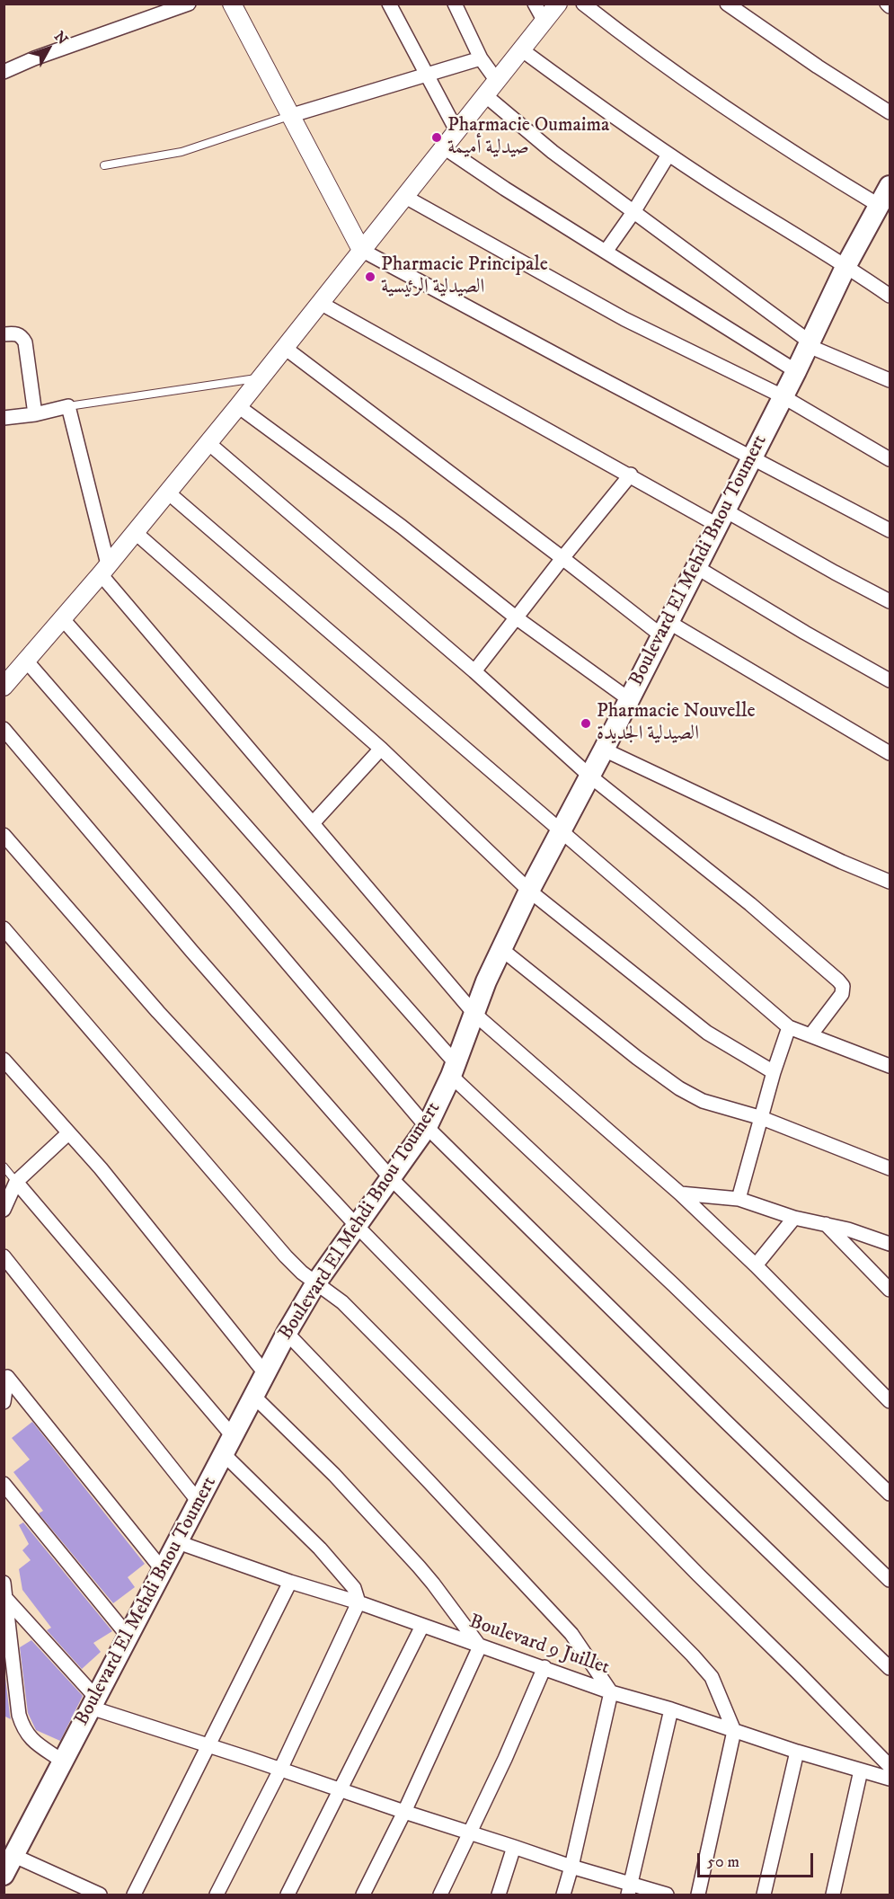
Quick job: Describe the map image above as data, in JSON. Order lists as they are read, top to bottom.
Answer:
{
  "streets": {
    "main road": ["Boulevard El Mehdi Bnou Toumert"],
    "street": ["Boulevard 9 Juillet"]
  },
  "crossings": [
    ["Boulevard El Mehdi Bnou Toumert", "Boulevard 9 Juillet"]
  ],
  "places": ["Pharmacie Oumaima صيدلية أميمة", "Pharmacie Principale الصيدلية الرئيسية", "Pharmacie Nouvelle الصيدلية الجديدة"],
  "scale_bar": "50 m",
  "north": "top right"
}
